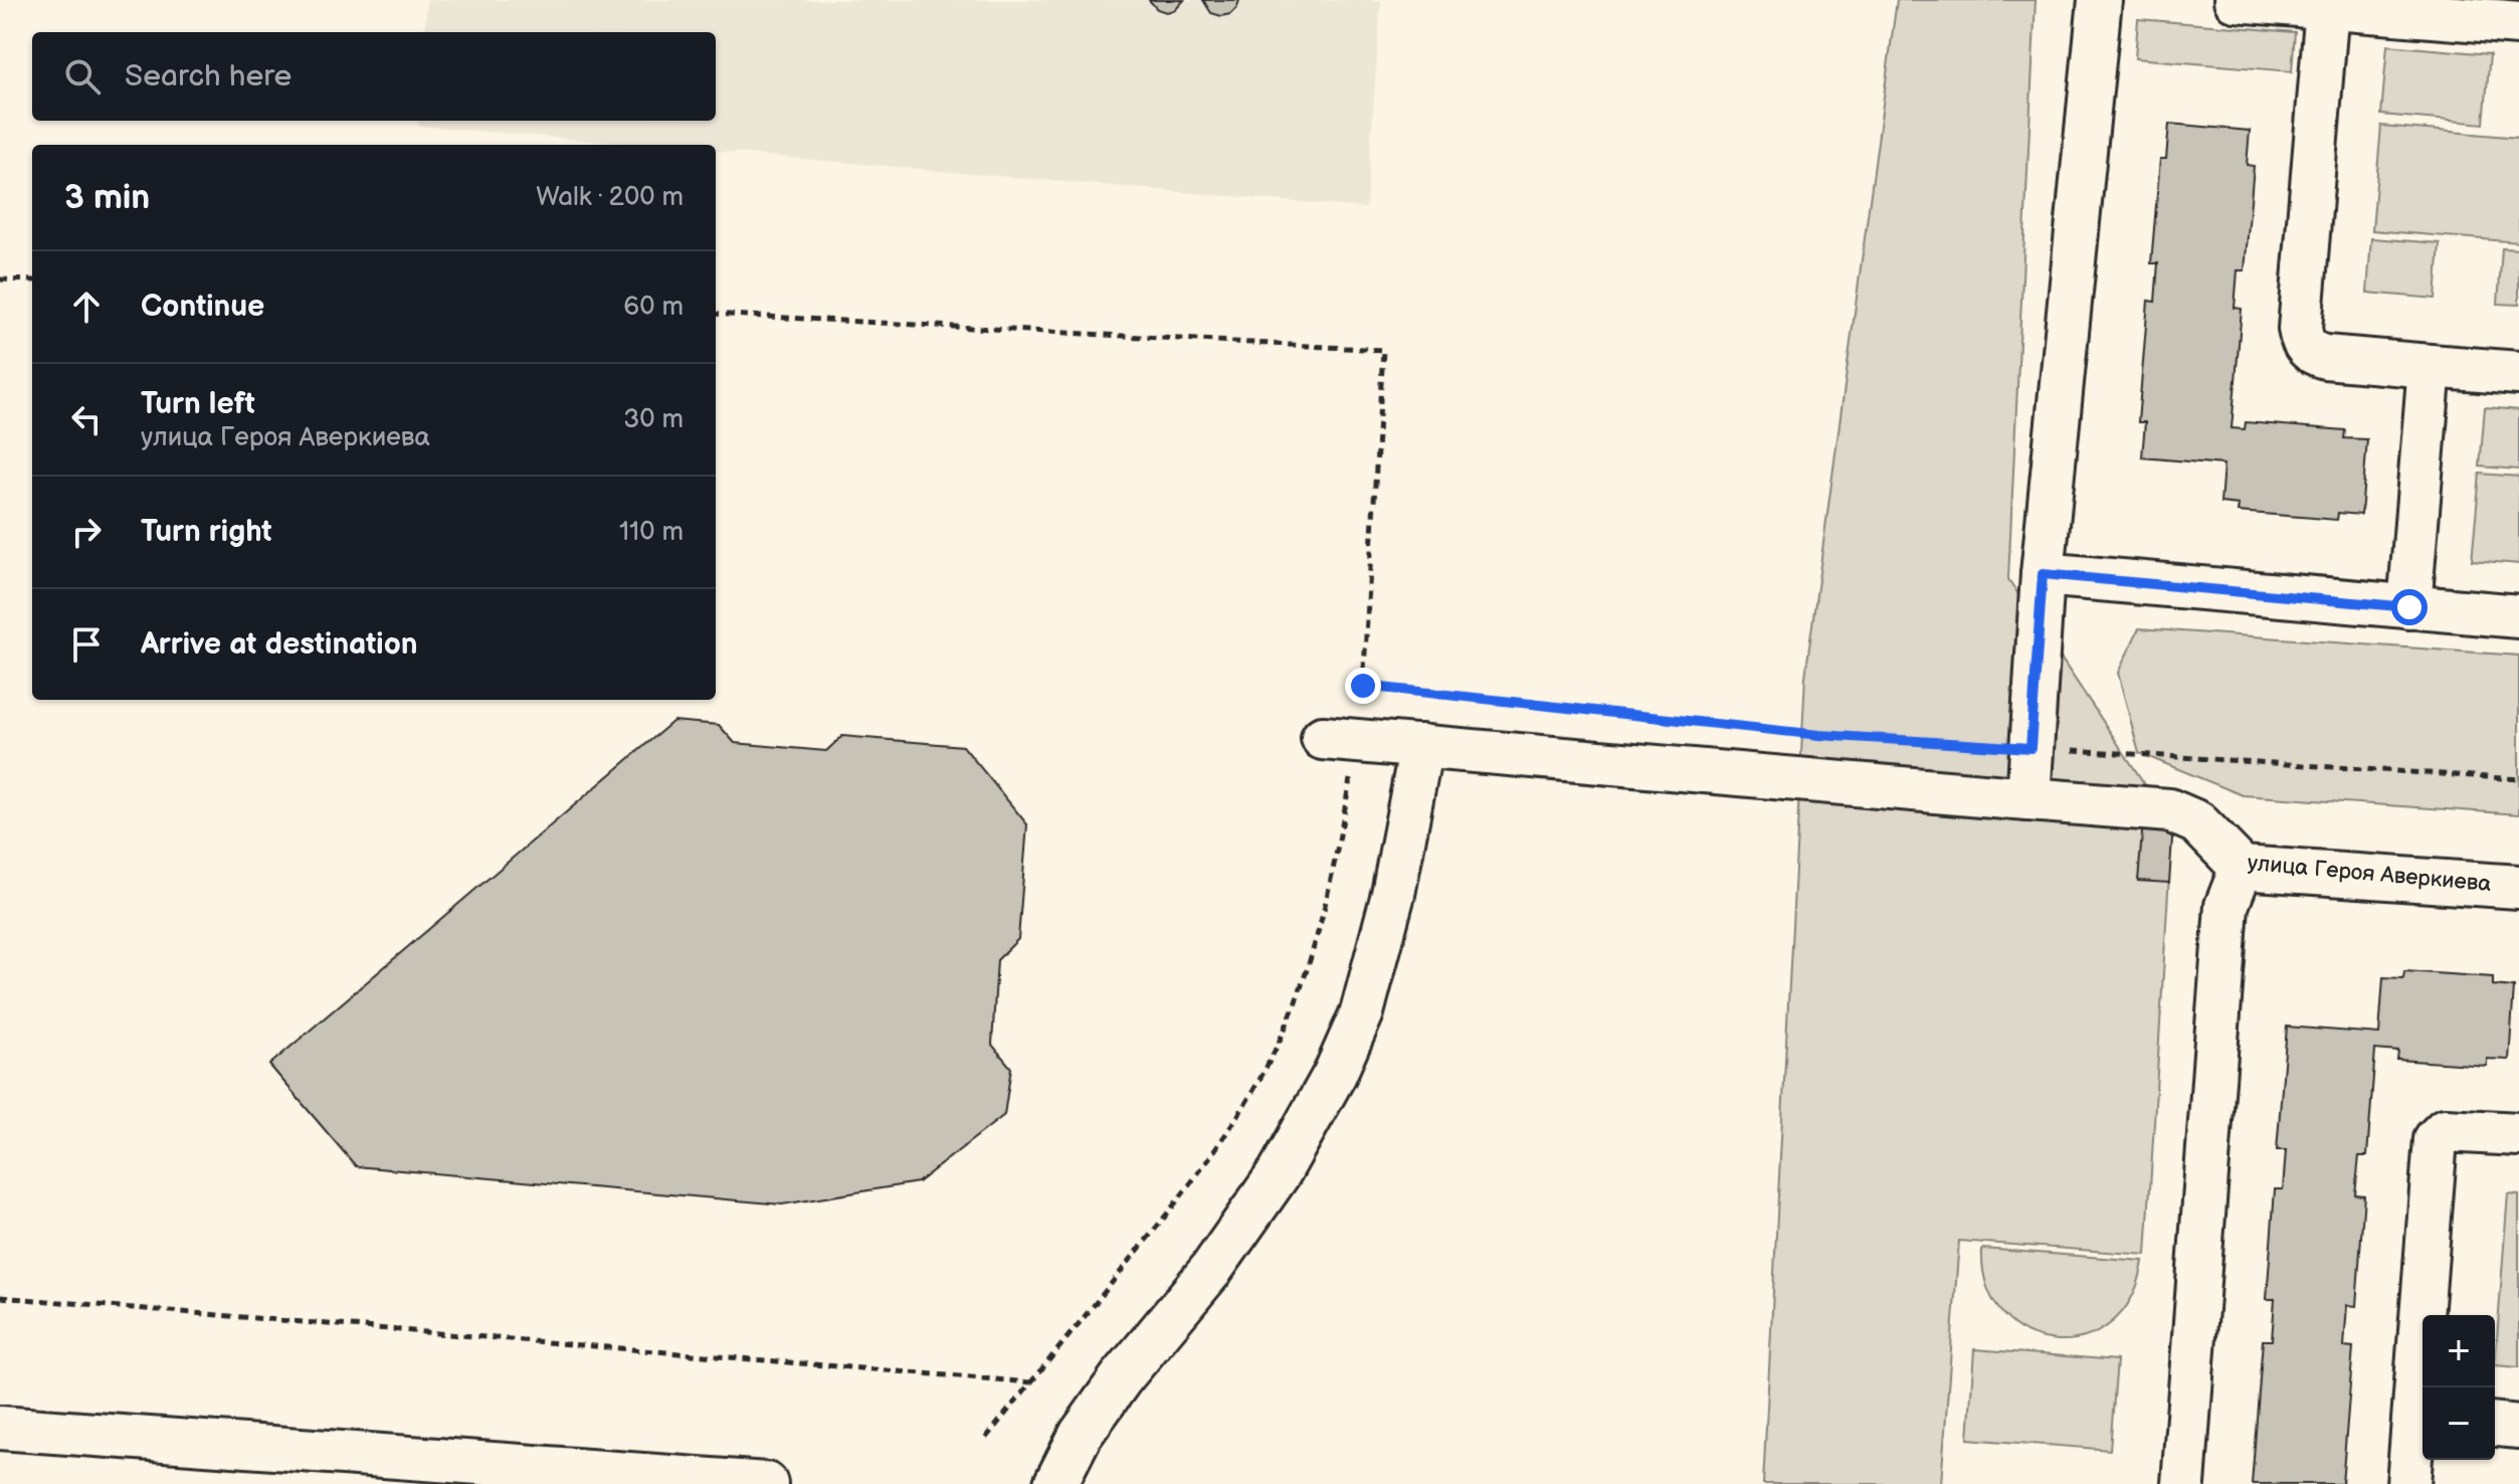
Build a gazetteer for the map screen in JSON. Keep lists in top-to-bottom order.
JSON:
{
  "streets": {
    "street": ["улица Героя Аверкиева"]
  },
  "page": {
    "search": "Search here",
    "heading": ["3 min", "Walk · 200 m"],
    "list": [
      ["Continue", "60 m"],
      ["Turn left", "улица Героя Аверкиева", "30 m"],
      ["Turn right", "110 m"],
      "Arrive at destination"
    ],
    "map_buttons": ["+", "−"]
  }
}
